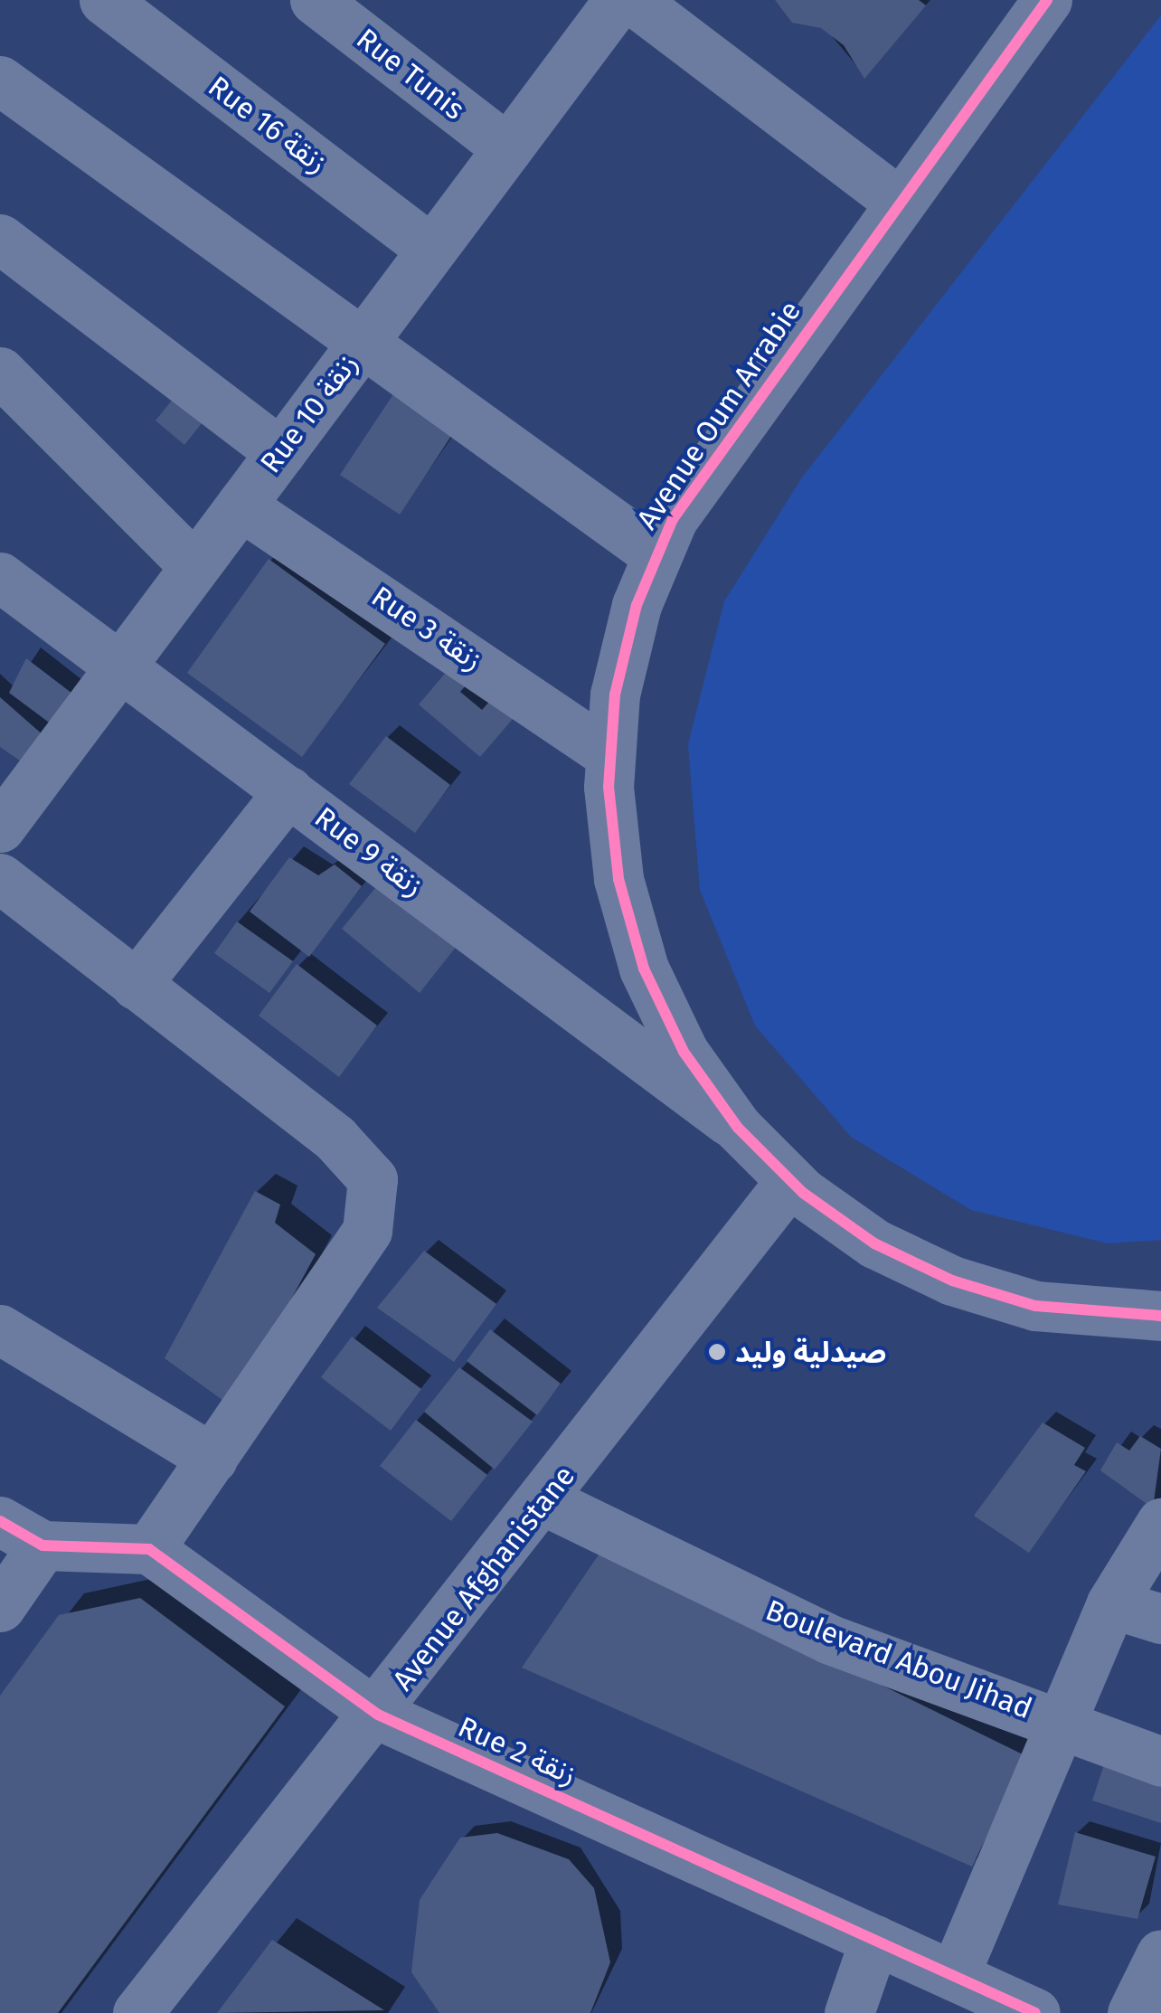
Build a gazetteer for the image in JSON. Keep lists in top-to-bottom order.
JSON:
{
  "streets": {
    "street": [
      "Rue Tunis",
      "Rue 16 زنقة",
      "Rue 10 زنقة",
      "Avenue Oum Arrabie",
      "Rue 3 زنقة",
      "Rue 9 زنقة",
      "Avenue Afghanistane",
      "Boulevard Abou Jihad",
      "Rue 2 زنقة"
    ]
  },
  "crossings": [
    ["Rue Tunis", "Rue 10 زنقة"],
    ["Rue 16 زنقة", "Rue 10 زنقة"],
    ["Rue 10 زنقة", "Rue 3 زنقة"],
    ["Rue 10 زنقة", "Rue 9 زنقة"],
    ["Avenue Oum Arrabie", "Rue 3 زنقة"],
    ["Avenue Oum Arrabie", "Rue 9 زنقة"],
    ["Avenue Oum Arrabie", "Avenue Afghanistane"],
    ["Avenue Afghanistane", "Boulevard Abou Jihad"],
    ["Avenue Afghanistane", "Rue 2 زنقة"]
  ],
  "places": ["صيدلية وليد"]
}
